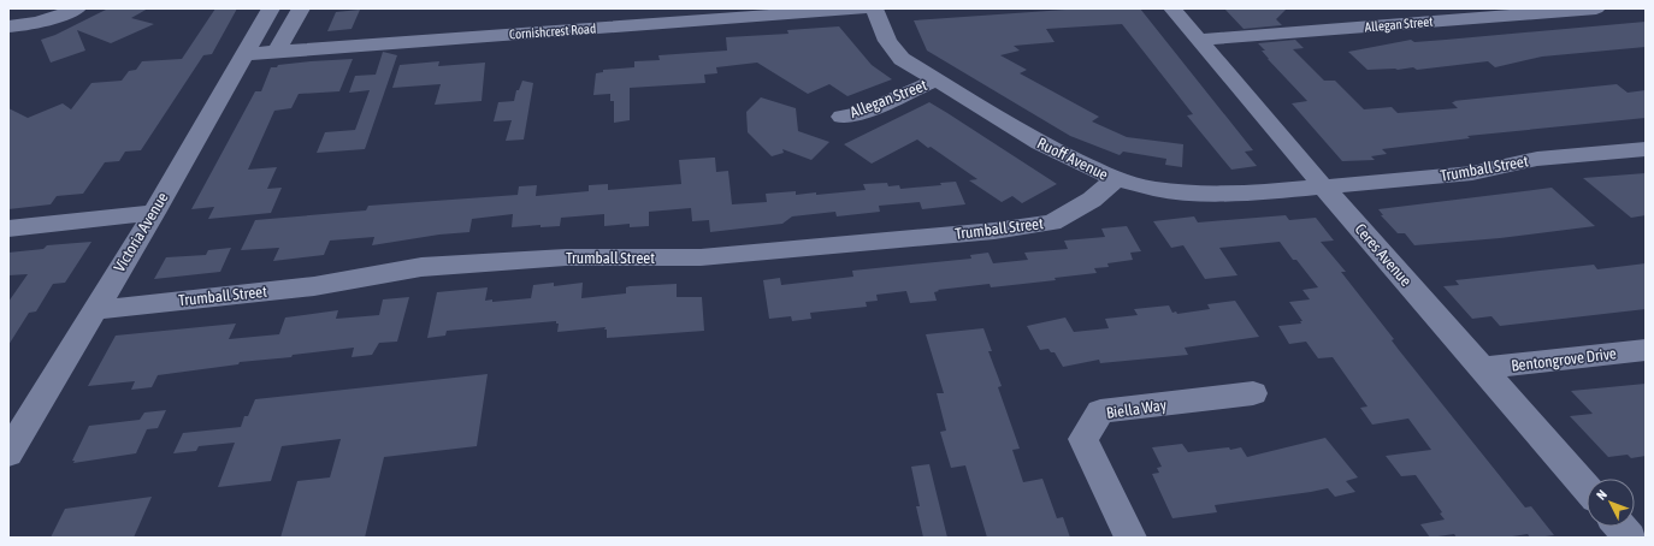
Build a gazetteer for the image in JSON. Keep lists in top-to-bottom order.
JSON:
{
  "streets": {
    "street": [
      "Allegan Street",
      "Cornishcrest Road",
      "Ruoff Avenue",
      "Trumball Street",
      "Victoria Avenue",
      "Ceres Avenue",
      "Bentongrove Drive",
      "Biella Way"
    ]
  },
  "crossings": [
    ["Allegan Street", "Ruoff Avenue"],
    ["Allegan Street", "Ceres Avenue"],
    ["Cornishcrest Road", "Victoria Avenue"],
    ["Ruoff Avenue", "Trumball Street"],
    ["Ruoff Avenue", "Ceres Avenue"],
    ["Trumball Street", "Victoria Avenue"],
    ["Trumball Street", "Ceres Avenue"],
    ["Ceres Avenue", "Bentongrove Drive"]
  ],
  "north": "top left"
}
